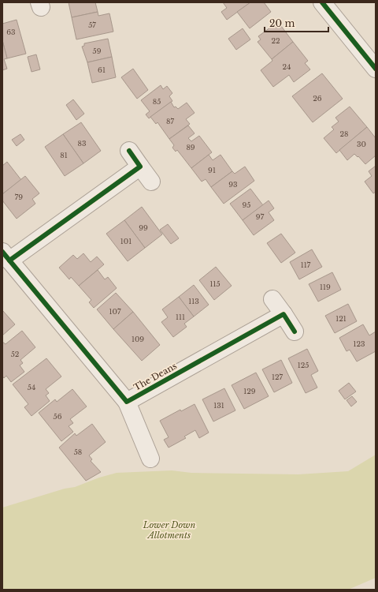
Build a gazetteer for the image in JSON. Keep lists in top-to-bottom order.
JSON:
{
  "streets": {
    "street": ["The Deans"]
  },
  "parks": ["Lower Down Allotments"],
  "house_numbers": [
    "57",
    "63",
    "22",
    "59",
    "24",
    "61",
    "26",
    "85",
    "87",
    "28",
    "83",
    "30",
    "89",
    "81",
    "91",
    "93",
    "79",
    "95",
    "97",
    "99",
    "101",
    "117",
    "115",
    "119",
    "113",
    "107",
    "111",
    "121",
    "109",
    "123",
    "52",
    "125",
    "127",
    "54",
    "129",
    "131",
    "56",
    "58"
  ],
  "scale_bar": "20 m"
}
